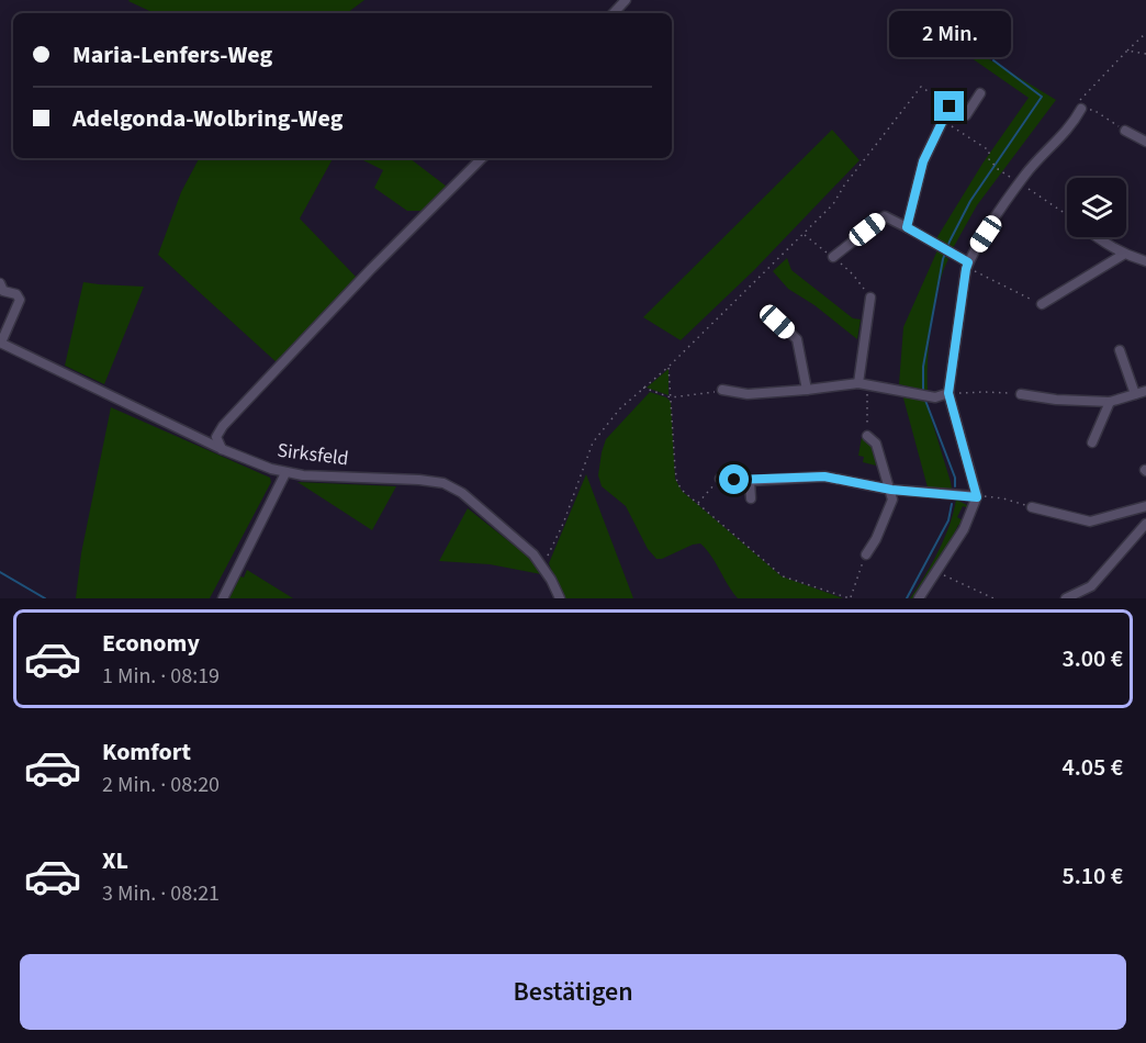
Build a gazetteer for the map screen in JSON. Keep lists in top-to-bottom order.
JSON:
{
  "streets": {
    "street": ["Sirksfeld"]
  },
  "page": {
    "bubble": "2 Min.",
    "banner": ["Maria-Lenfers-Weg", "Adelgonda-Wolbring-Weg"],
    "list": [
      {
        "name": "Economy",
        "note": "1 Min. · 08:19",
        "value": "3.00 €"
      },
      {
        "name": "Komfort",
        "note": "2 Min. · 08:20",
        "value": "4.05 €"
      },
      {
        "name": "XL",
        "note": "3 Min. · 08:21",
        "value": "5.10 €"
      }
    ],
    "buttons": "Bestätigen"
  }
}
